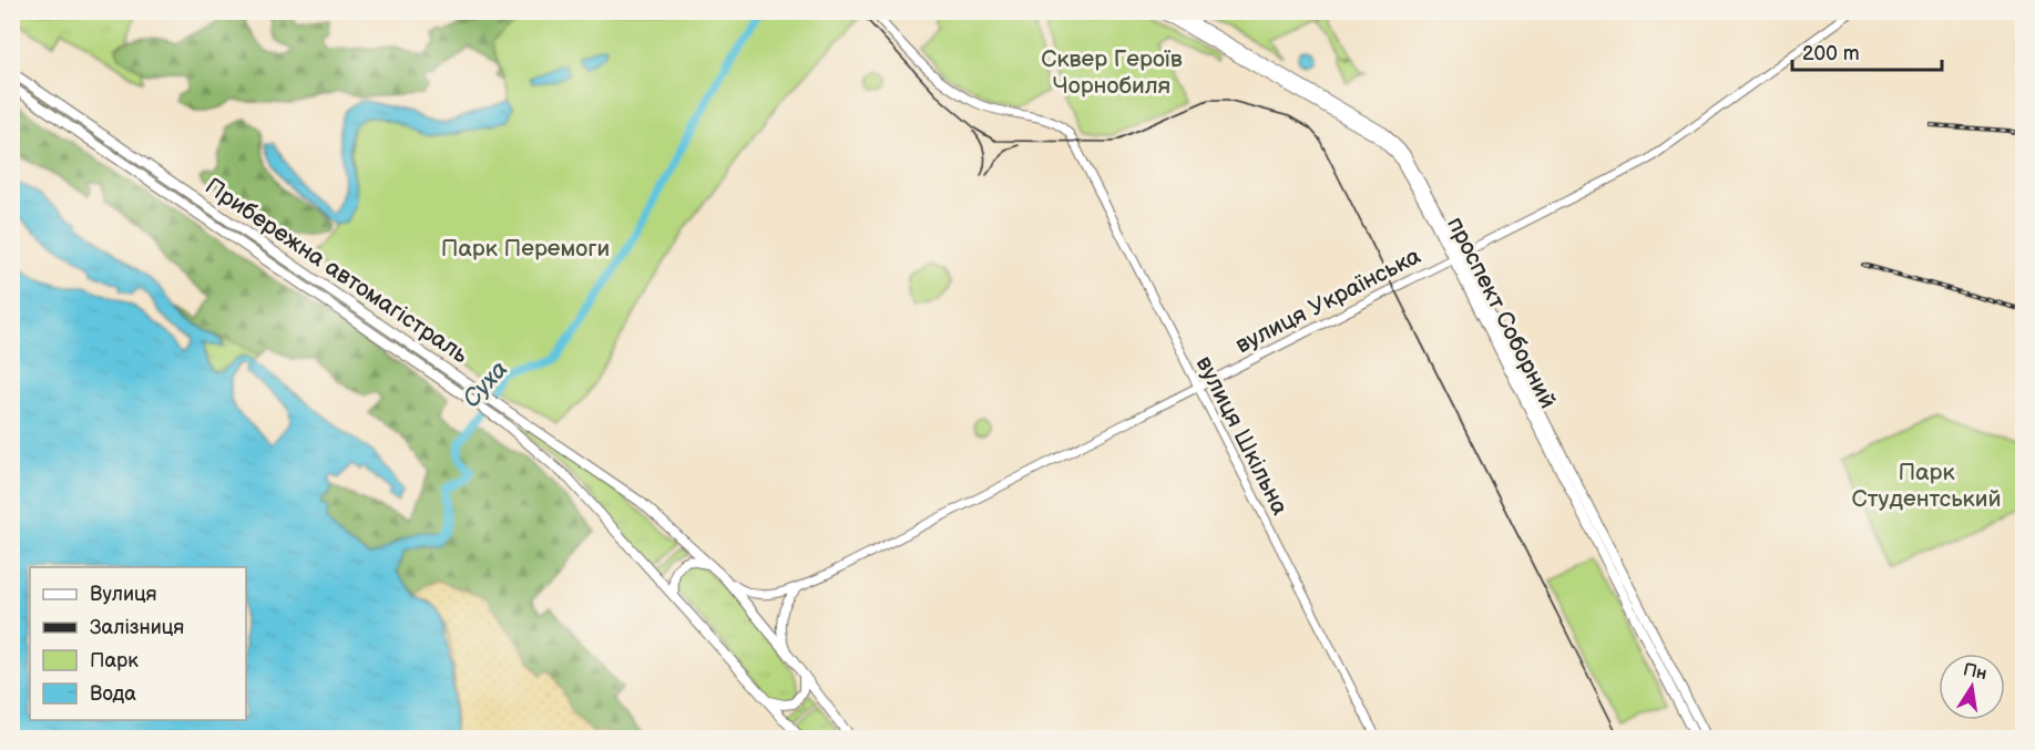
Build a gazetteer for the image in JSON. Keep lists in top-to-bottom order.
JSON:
{
  "streets": {
    "main road": [
      "Прибережна автомагістраль",
      "вулиця Українська",
      "проспект Соборний",
      "вулиця Шкільна"
    ]
  },
  "crossings": [
    ["Прибережна автомагістраль", "вулиця Українська"],
    ["вулиця Українська", "проспект Соборний"],
    ["вулиця Українська", "вулиця Шкільна"]
  ],
  "water": ["Суха"],
  "parks": ["Сквер Героїв Чорнобиля", "Парк Перемоги", "Парк Студентський"],
  "legend": [
    "Вулиця",
    "Залізниця",
    "Парк",
    "Вода"
  ],
  "scale_bar": "200 m",
  "north": "top"
}
